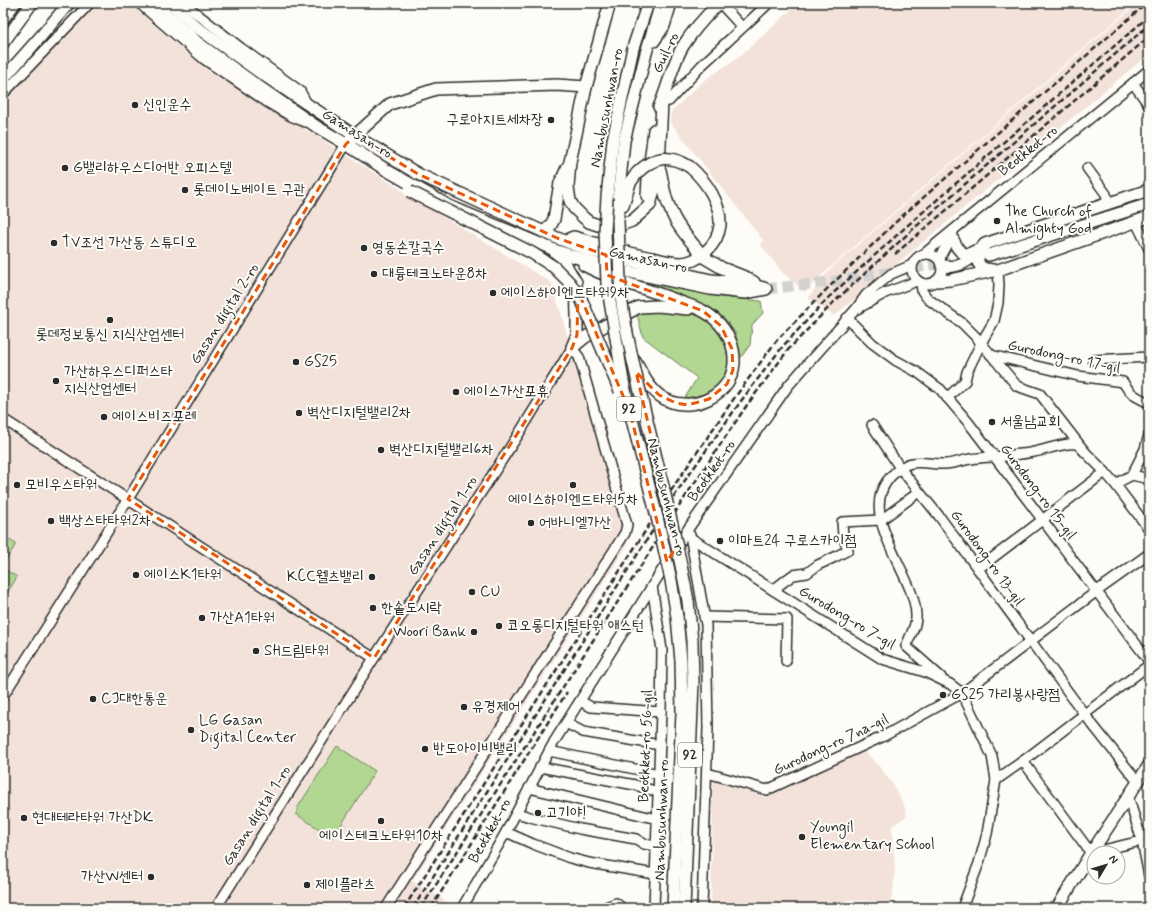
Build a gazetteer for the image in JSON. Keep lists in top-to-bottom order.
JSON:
{
  "streets": {
    "main road": [
      "Guil-ro",
      "Nambusunhwan-ro",
      "Gamasan-ro",
      "92"
    ],
    "street": [
      "Beotkkot-ro",
      "Gasan digital 2-ro",
      "Gurodong-ro 17-gil",
      "Gurodong-ro 15-gil",
      "Gasan digital 1-ro",
      "Gurodong-ro 13-gil",
      "Gurodong-ro 7-gil",
      "Gurodong-ro 7na-gil",
      "Beotkkot-ro 56-gil"
    ]
  },
  "crossings": [
    ["Gamasan-ro", "Gasan digital 2-ro"],
    ["Beotkkot-ro", "Gurodong-ro 17-gil"],
    ["Beotkkot-ro", "Gurodong-ro 15-gil"],
    ["Beotkkot-ro", "Gurodong-ro 7-gil"],
    ["Beotkkot-ro", "Beotkkot-ro 56-gil"],
    ["Gurodong-ro 17-gil", "Gurodong-ro 15-gil"],
    ["Gurodong-ro 17-gil", "Gurodong-ro 13-gil"],
    ["Gurodong-ro 7-gil", "Gurodong-ro 7na-gil"]
  ],
  "places": [
    "신인운수",
    "구로아지트세차장",
    "G밸리하우스디어반 오피스텔",
    "롯데이노베이트 구관",
    "The Church of Almighty God",
    "TV조선 가산동 스튜디오",
    "영동손칼국수",
    "대륭테크노타운8차",
    "에이스하이엔드타워9차",
    "롯데정보통신 지식산업센터",
    "GS25",
    "가산하우스디퍼스타 지식산업센터",
    "에이스가산포휴",
    "벽산디지털밸리2차",
    "에이스비즈포레",
    "서울남교회",
    "벽산디지털밸리6차",
    "모비우스타워",
    "에이스하이엔드타워5차",
    "백상스타타워2차",
    "어바니엘가산",
    "이마트24 구로스카이점",
    "에이스K1타워",
    "KCC웰츠밸리",
    "CU",
    "한솥도시락",
    "가산A1타워",
    "코오롱디지털타워 애스턴",
    "Woori Bank",
    "SH드림타워",
    "GS25 가리봉사랑점",
    "CJ대한통운",
    "유경제어",
    "LG Gasan Digital Center",
    "반도아이비밸리",
    "고기야!",
    "현대테라타워 가산DK",
    "에이스테크노타워10차",
    "Youngil Elementary School",
    "가산W센터",
    "제이플라츠"
  ],
  "north": "top right"
}
